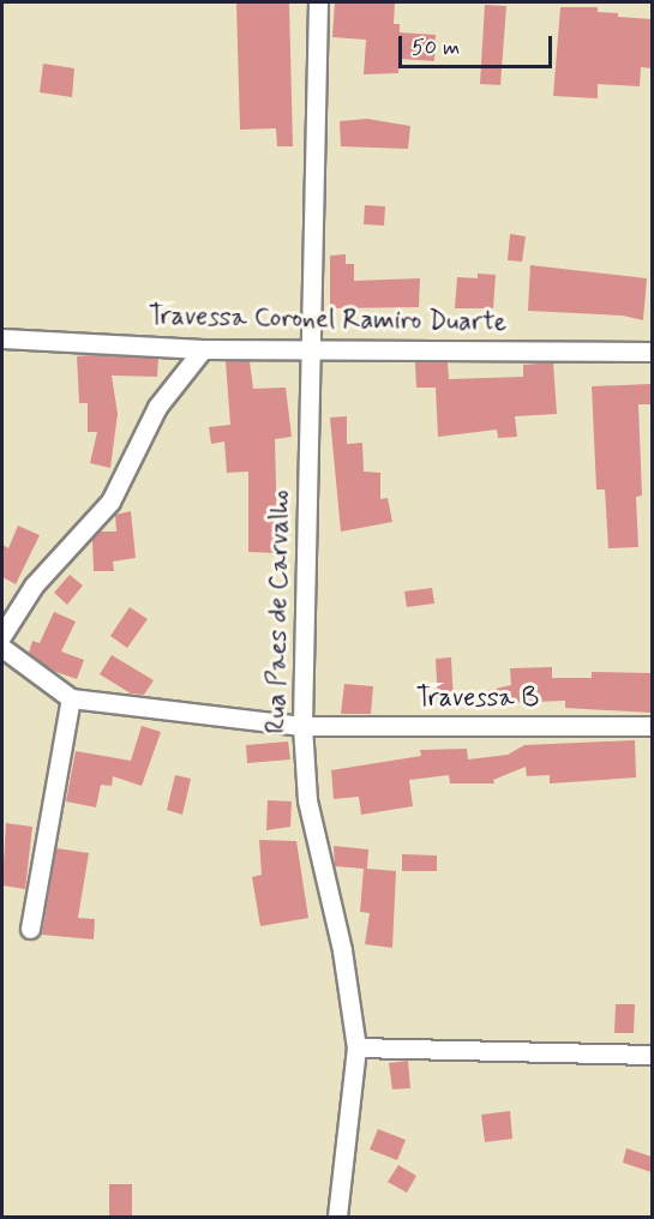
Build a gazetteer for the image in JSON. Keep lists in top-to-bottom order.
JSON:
{
  "streets": {
    "street": ["Travessa Coronel Ramiro Duarte", "Rua Paes de Carvalho", "Travessa B"]
  },
  "crossings": [
    ["Travessa Coronel Ramiro Duarte", "Rua Paes de Carvalho"],
    ["Rua Paes de Carvalho", "Travessa B"]
  ],
  "scale_bar": "50 m"
}
